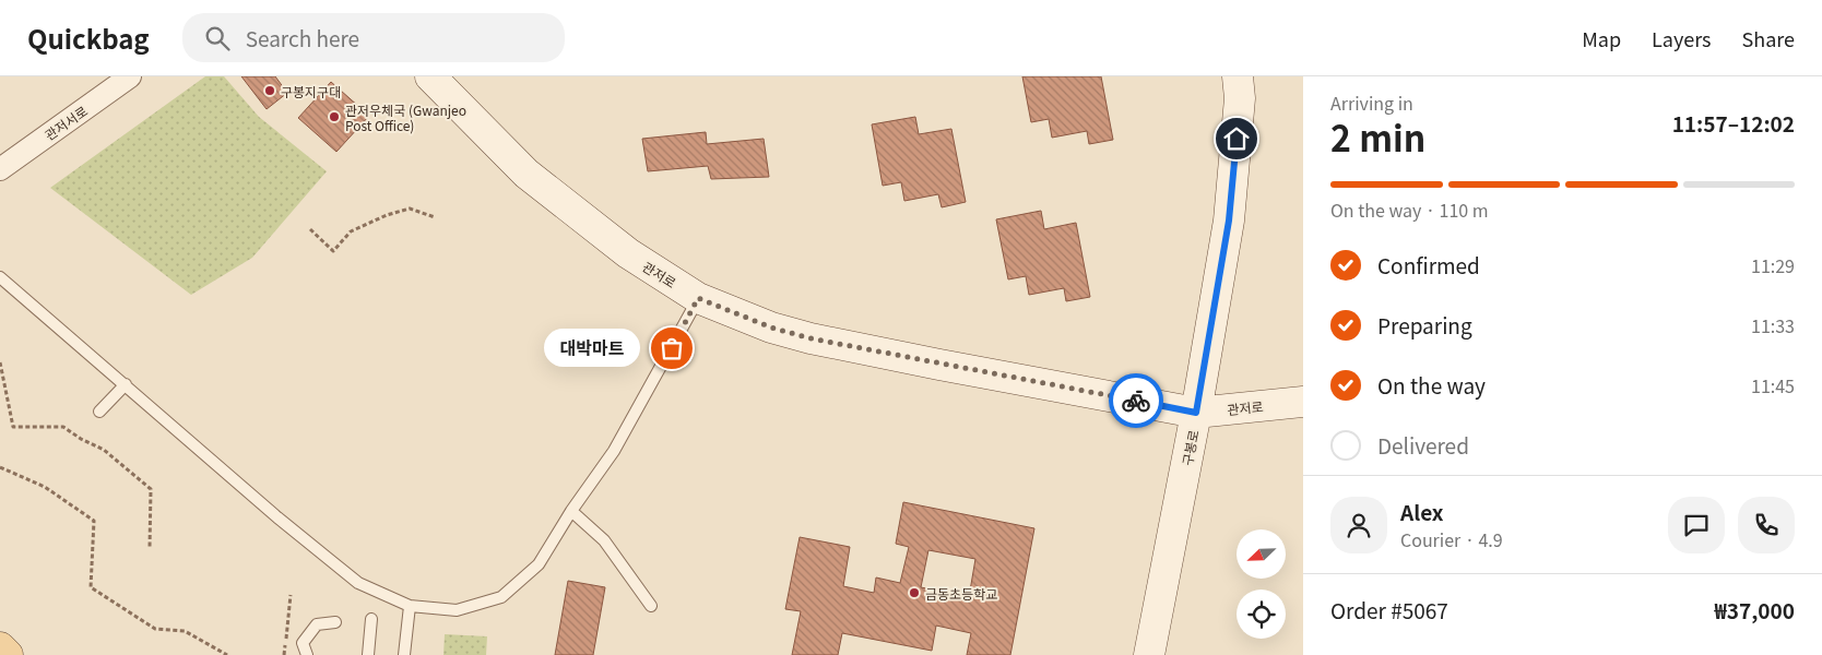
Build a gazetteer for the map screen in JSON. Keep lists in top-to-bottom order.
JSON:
{
  "streets": {
    "street": ["관저서로", "관저로", "구봉로"]
  },
  "crossings": [
    ["관저로", "구봉로"]
  ],
  "places": [
    "구봉지구대",
    "관저우체국 (Gwanjeo Post Office)",
    "대박마트",
    "금동초등학교"
  ],
  "north": "bottom left",
  "page": {
    "header": "Quickbag",
    "search": "Search here",
    "nav": ["Map", "Layers", "Share"],
    "heading": ["2 min", "Arriving in", "11:57–12:02"],
    "panel": [
      "Alex",
      "Courier · 4.9",
      "Order #5067",
      "₩37,000"
    ],
    "bar": "On the way · 110 m",
    "list": [
      ["Confirmed", "11:29"],
      ["Preparing", "11:33"],
      ["On the way", "11:45"],
      "Delivered"
    ],
    "bubble": "대박마트"
  }
}
